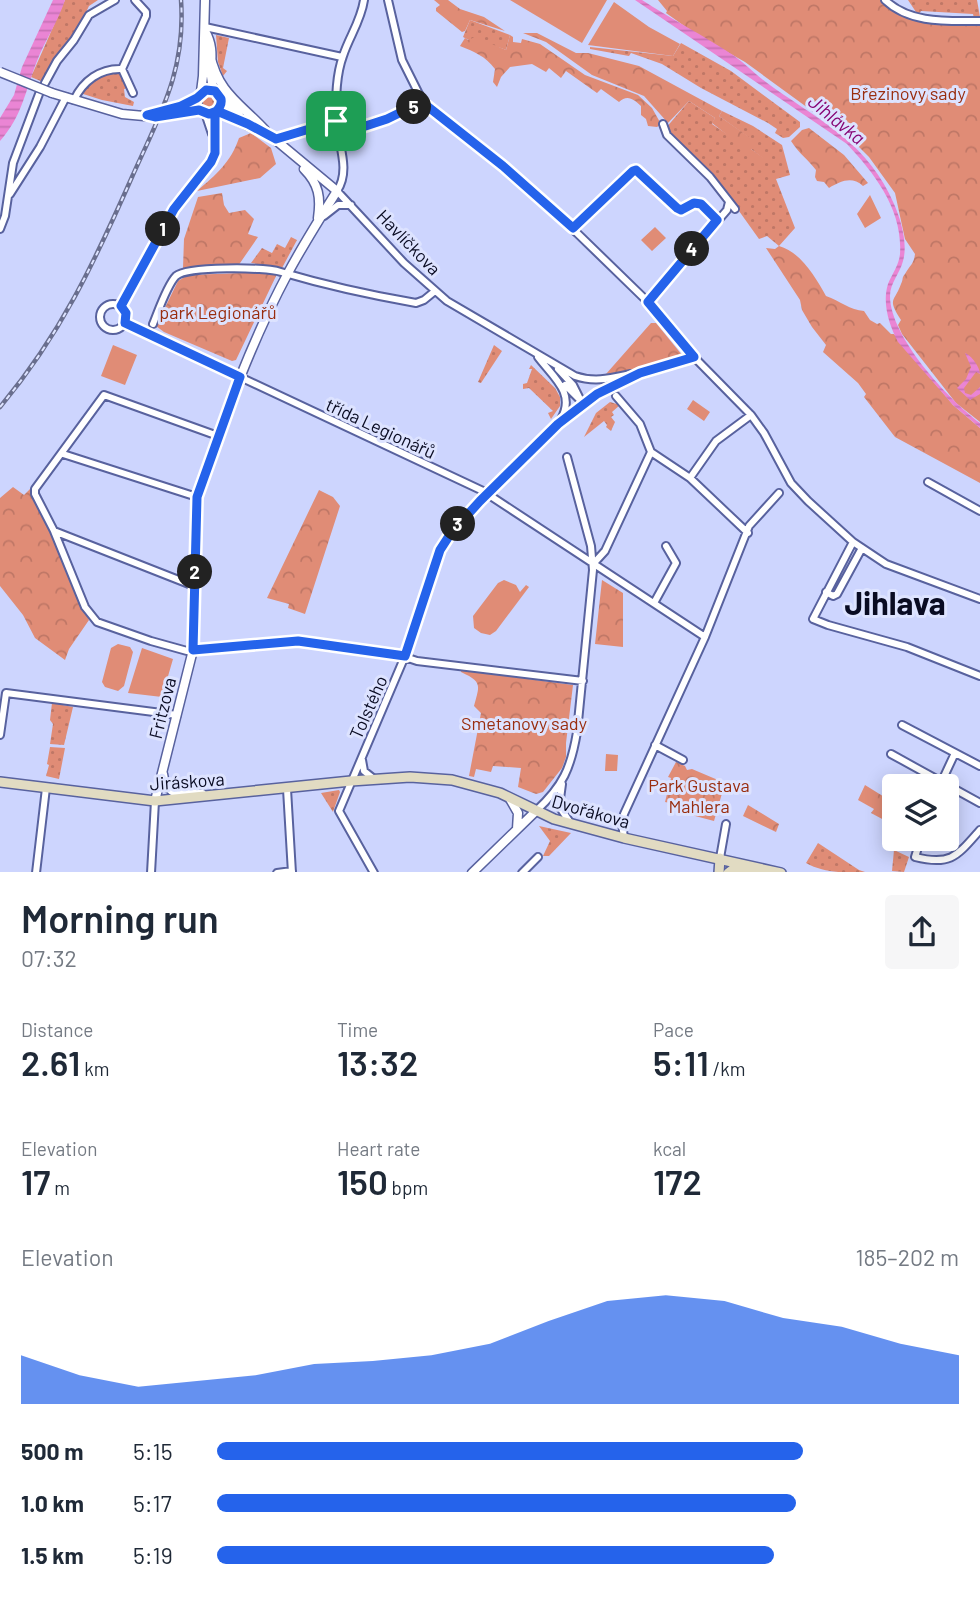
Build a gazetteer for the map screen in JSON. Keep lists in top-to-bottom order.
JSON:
{
  "streets": {
    "main road": ["Jiráskova", "Dvořákova"],
    "street": [
      "Havlíčkova",
      "třída Legionářů",
      "Tolstého",
      "Fritzova"
    ]
  },
  "crossings": [
    ["Havlíčkova", "Tolstého"],
    ["Havlíčkova", "Fritzova"],
    ["třída Legionářů", "Tolstého"],
    ["třída Legionářů", "Fritzova"],
    ["Tolstého", "Jiráskova"],
    ["Fritzova", "Jiráskova"],
    ["Jiráskova", "Dvořákova"]
  ],
  "districts": ["Jihlava"],
  "water": ["Jihlávka"],
  "parks": [
    "Březinovy sady",
    "park Legionářů",
    "Smetanovy sady",
    "Park Gustava Mahlera"
  ],
  "page": {
    "pins": [
      "5",
      "1",
      "4",
      "3",
      "2"
    ],
    "heading": ["Morning run", "07:32"],
    "stats": [
      ["Distance", "2.61 km"],
      ["Time", "13:32"],
      ["Pace", "5:11 /km"],
      ["Elevation", "17 m"],
      ["Heart rate", "150 bpm"],
      ["kcal", "172"]
    ],
    "chart": ["Elevation", "185–202 m"],
    "list": [
      {
        "name": "500 m",
        "note": "5:15"
      },
      {
        "name": "1.0 km",
        "note": "5:17"
      },
      {
        "name": "1.5 km",
        "note": "5:19"
      }
    ]
  }
}
